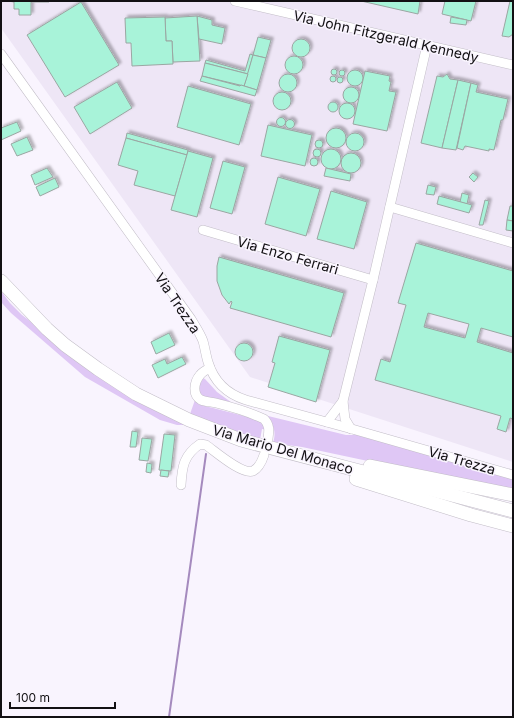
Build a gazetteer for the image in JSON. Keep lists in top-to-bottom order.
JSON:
{
  "streets": {
    "highway": ["Via Mario Del Monaco"],
    "street": ["Via John Fitzgerald Kennedy", "Via Enzo Ferrari", "Via Trezza"]
  },
  "scale_bar": "100 m"
}
